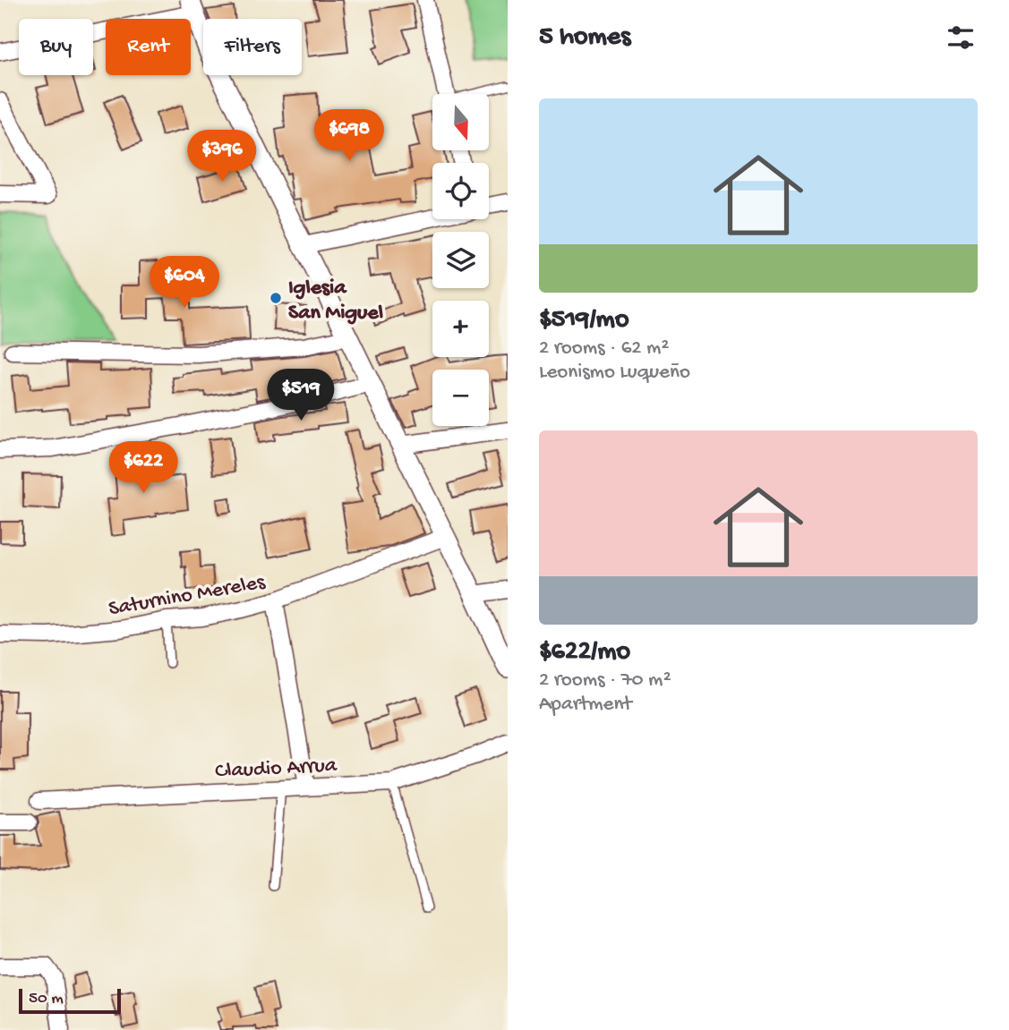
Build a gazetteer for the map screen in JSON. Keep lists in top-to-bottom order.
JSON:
{
  "streets": {
    "street": ["Saturnino Mereles", "Claudio Arrua"]
  },
  "places": ["Iglesia San Miguel"],
  "scale_bar": "50 m",
  "north": "bottom",
  "page": {
    "heading": "5 homes",
    "chip": ["Buy", "Rent", "Filters"],
    "list": [
      {
        "name": "$519/mo",
        "note": "2 rooms · 62 m² · Leonismo Luqueño"
      },
      {
        "name": "$622/mo",
        "note": "2 rooms · 70 m² · Apartment"
      }
    ],
    "map_buttons": ["+", "−"],
    "price": [
      "$698",
      "$396",
      "$604",
      "$519",
      "$622"
    ],
    "scale": "50 m"
  }
}
